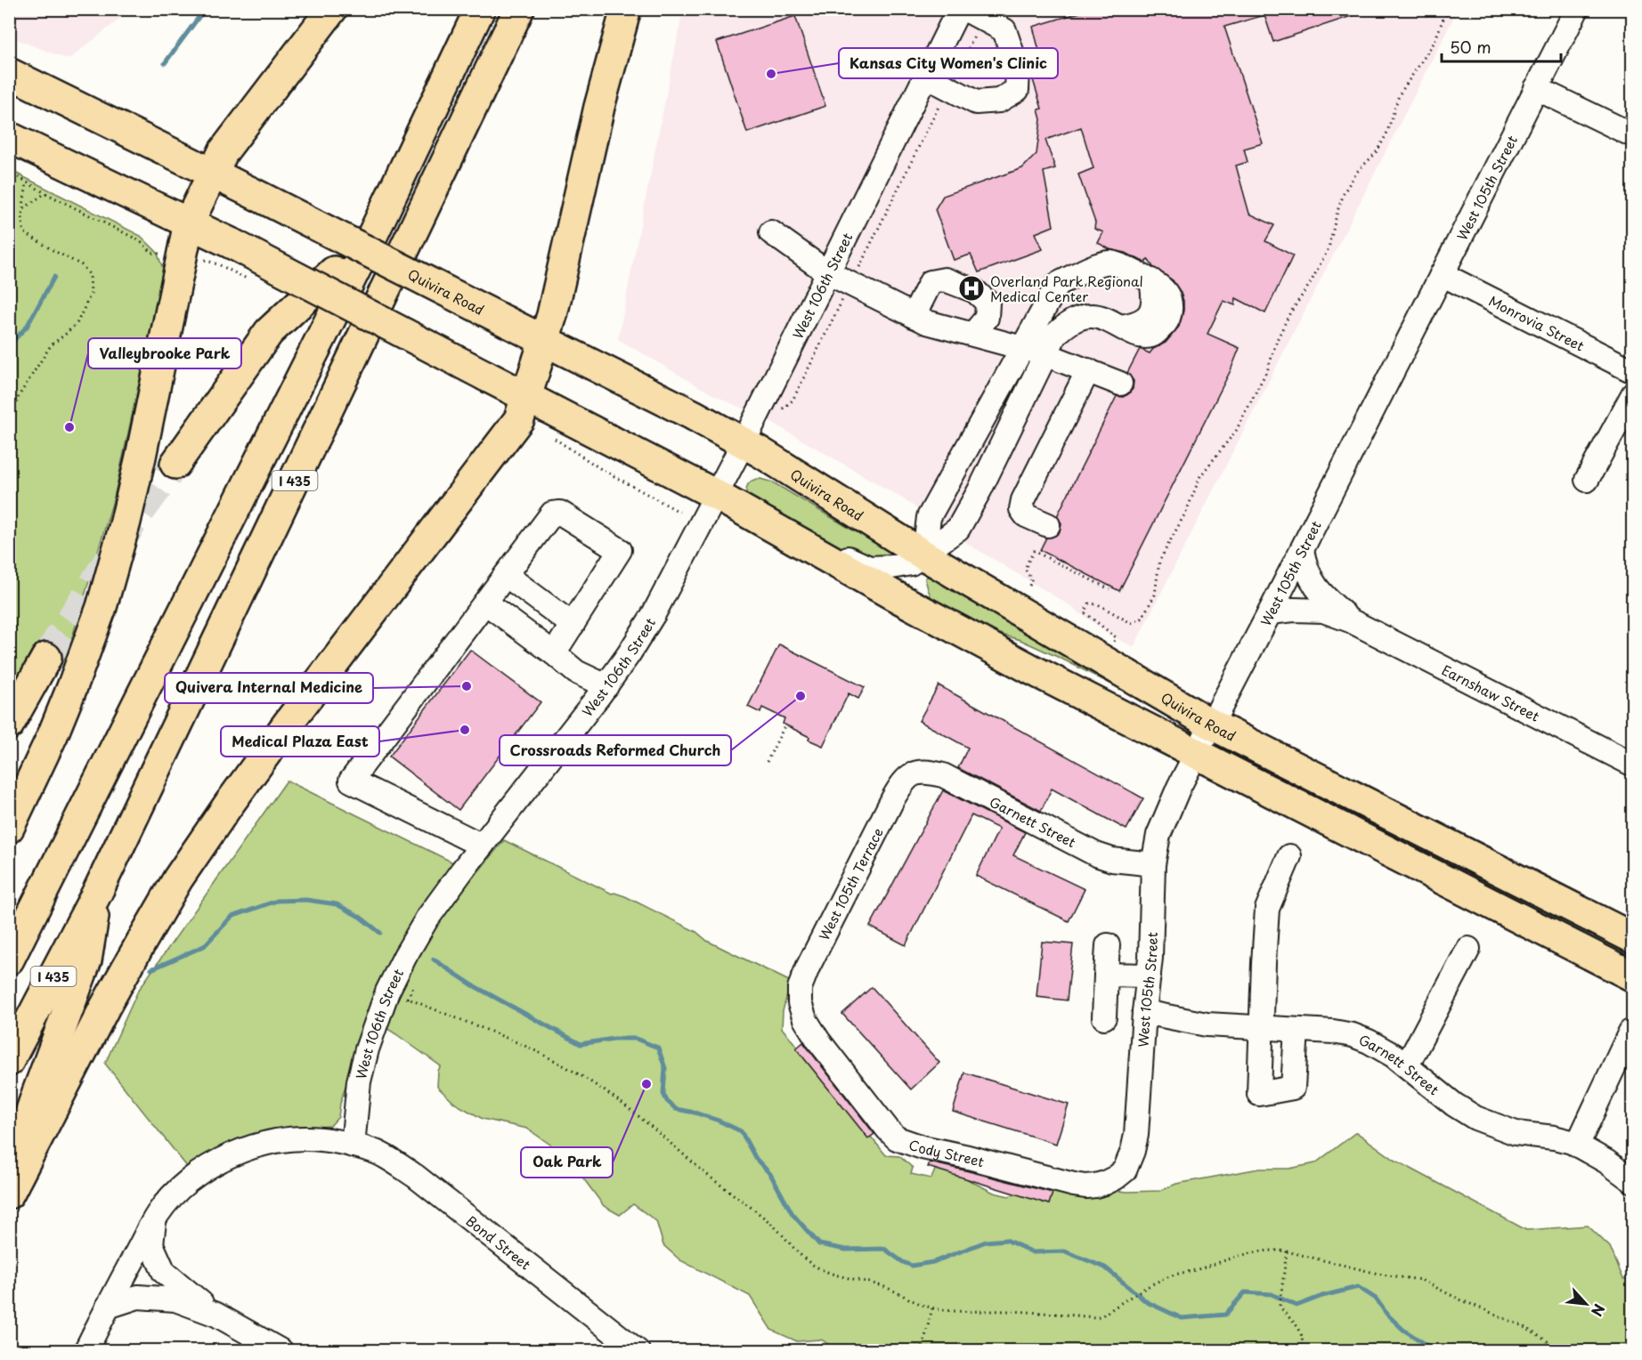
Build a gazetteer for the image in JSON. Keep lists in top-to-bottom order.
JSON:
{
  "streets": {
    "main road": ["Quivira Road", "I 435"],
    "street": [
      "West 105th Street",
      "West 106th Street",
      "Monrovia Street",
      "Earnshaw Street",
      "Garnett Street",
      "West 105th Terrace",
      "Cody Street",
      "Bond Street"
    ]
  },
  "crossings": [
    ["West 105th Street", "Quivira Road"],
    ["West 105th Street", "Monrovia Street"],
    ["West 105th Street", "Earnshaw Street"],
    ["West 105th Street", "Garnett Street"],
    ["West 105th Street", "Cody Street"],
    ["West 106th Street", "Quivira Road"],
    ["West 106th Street", "Bond Street"],
    ["Garnett Street", "West 105th Terrace"],
    ["West 105th Terrace", "Cody Street"]
  ],
  "places": {
    "other": [
      "Kansas City Women's Clinic",
      "Valleybrooke Park",
      "Quivera Internal Medicine",
      "Crossroads Reformed Church",
      "Medical Plaza East",
      "Oak Park"
    ],
    "hospital": ["Overland Park Regional Medical Center"]
  },
  "scale_bar": "50 m",
  "north": "bottom right"
}
